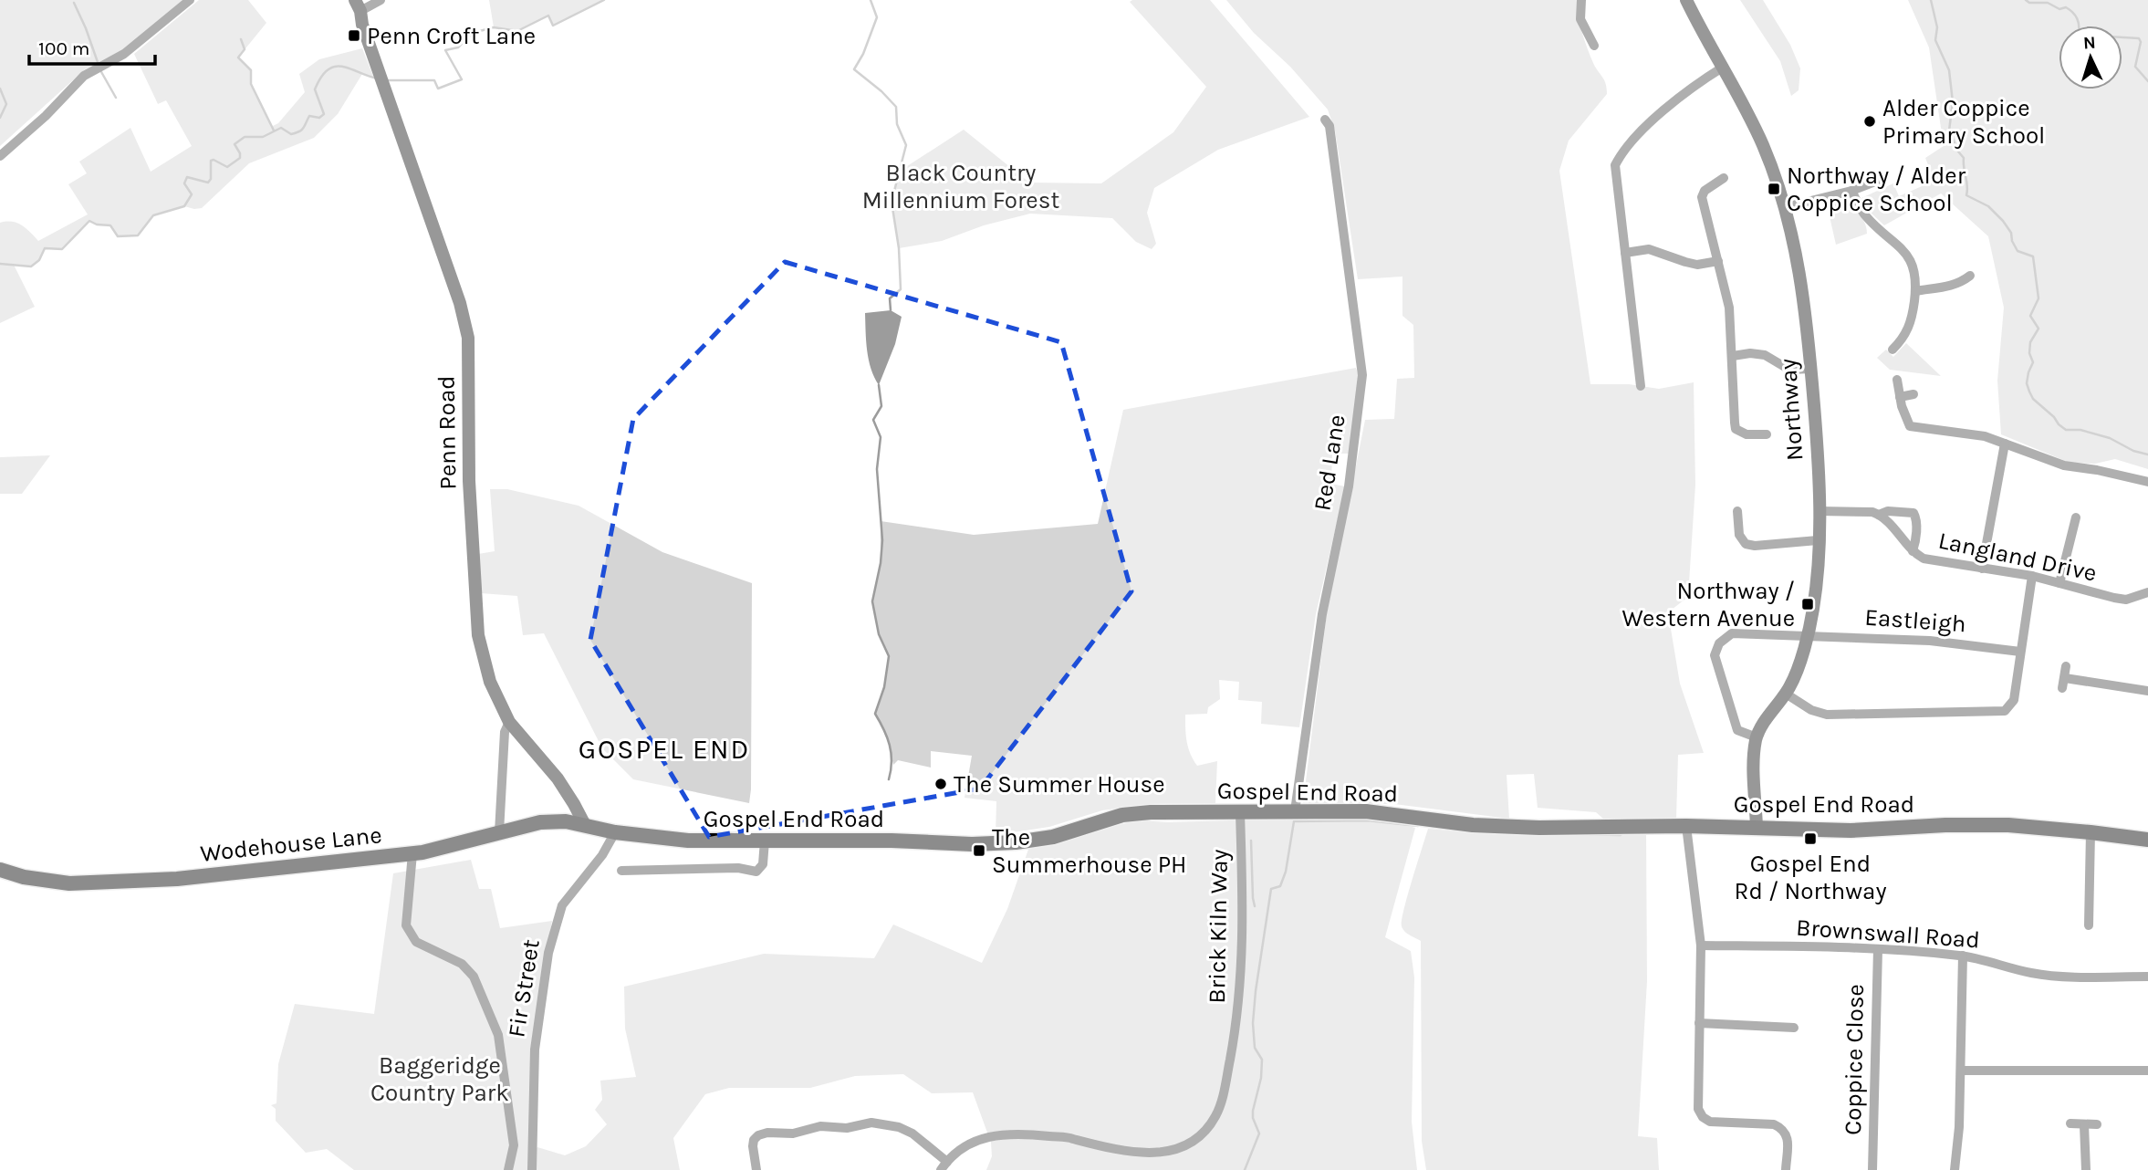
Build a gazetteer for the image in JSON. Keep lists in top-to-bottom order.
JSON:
{
  "streets": {
    "main road": ["Gospel End Road", "Wodehouse Lane"],
    "street": [
      "Northway",
      "Penn Road",
      "Red Lane",
      "Langland Drive",
      "Eastleigh",
      "Brick Kiln Way",
      "Brownswall Road",
      "Fir Street",
      "Coppice Close"
    ]
  },
  "crossings": [
    ["Northway", "Eastleigh"],
    ["Northway", "Gospel End Road"],
    ["Penn Road", "Gospel End Road"],
    ["Penn Road", "Wodehouse Lane"],
    ["Red Lane", "Gospel End Road"],
    ["Gospel End Road", "Wodehouse Lane"],
    ["Gospel End Road", "Brick Kiln Way"],
    ["Gospel End Road", "Fir Street"],
    ["Brownswall Road", "Coppice Close"]
  ],
  "districts": ["GOSPEL END"],
  "parks": ["Black Country Millennium Forest", "Baggeridge Country Park"],
  "places": {
    "transit": [
      "Penn Croft Lane",
      "Northway / Alder Coppice School",
      "Northway / Western Avenue",
      "Gospel End Rd / Northway",
      "The Summerhouse PH"
    ],
    "other": ["Alder Coppice Primary School", "The Summer House"]
  },
  "scale_bar": "100 m",
  "north": "top"
}
